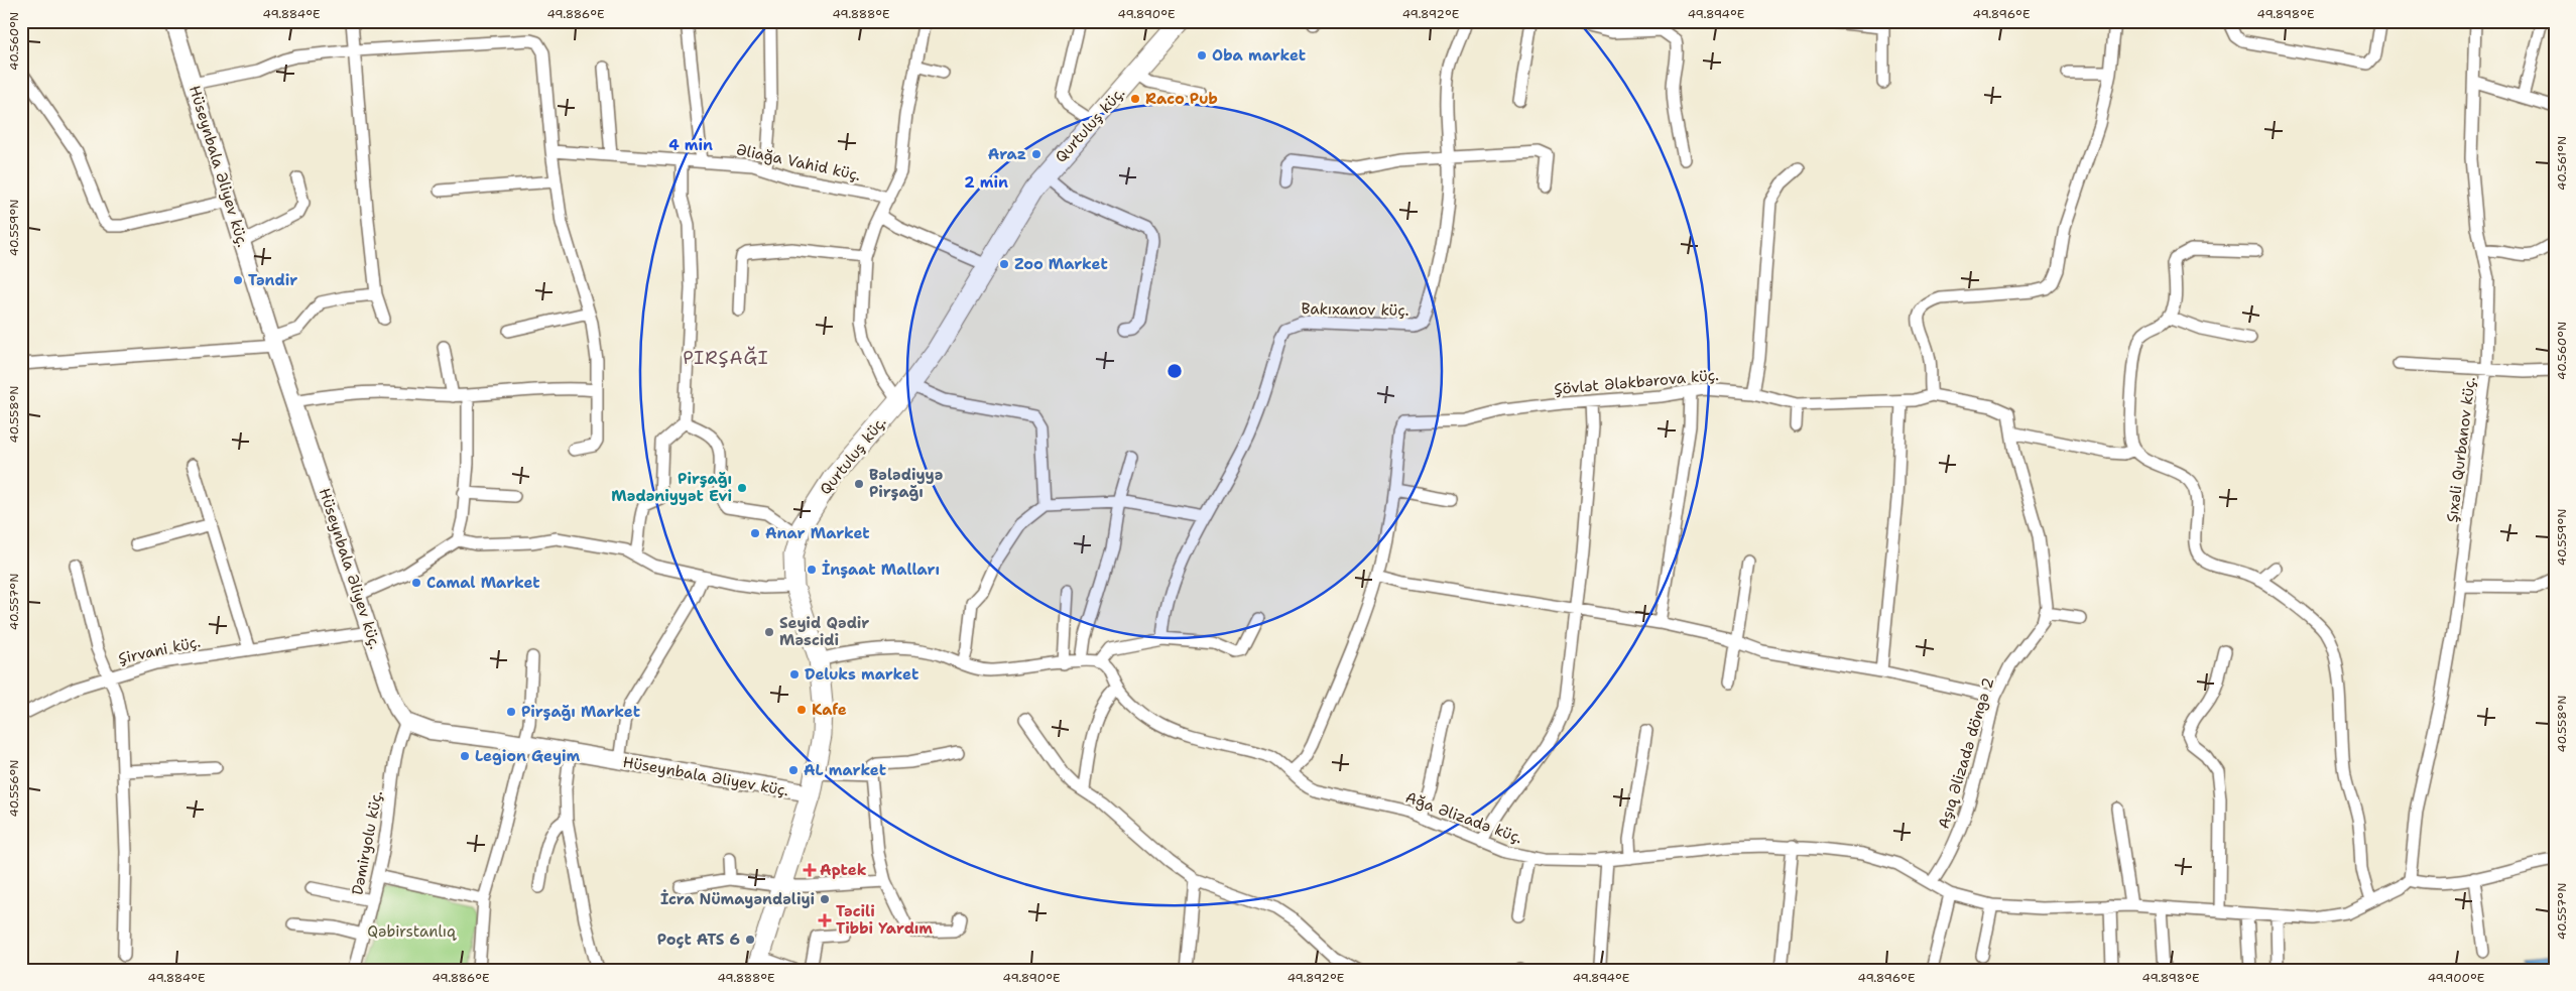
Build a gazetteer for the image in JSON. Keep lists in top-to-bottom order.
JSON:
{
  "streets": {
    "main road": ["Qurtuluş küç."],
    "street": [
      "Əliağa Vahid küç.",
      "Hüseynbala Əliyev küç.",
      "Bakıxanov küç.",
      "Şövlət Ələkbərova küç.",
      "Şıxəli Qurbanov küç.",
      "Şirvani küç.",
      "Aşıq Əlizadə döngə 2",
      "Ağa Əlizadə küç.",
      "Dəmiryolu küç."
    ]
  },
  "crossings": [
    ["Qurtuluş küç.", "Hüseynbala Əliyev küç."],
    ["Hüseynbala Əliyev küç.", "Şirvani küç."],
    ["Hüseynbala Əliyev küç.", "Dəmiryolu küç."],
    ["Şövlət Ələkbərova küç.", "Ağa Əlizadə küç."],
    ["Şıxəli Qurbanov küç.", "Ağa Əlizadə küç."],
    ["Aşıq Əlizadə döngə 2", "Ağa Əlizadə küç."]
  ],
  "districts": ["PIRŞAĞI"],
  "parks": ["Qəbirstanlıq"],
  "places": {
    "other": [
      "Oba market",
      "Raco Pub",
      "Araz",
      "Zoo Market",
      "Təndir",
      "Bələdiyyə Pirşağı",
      "Pirşağı Mədəniyyət Evi",
      "Anar Market",
      "İnşaat Malları",
      "Camal Market",
      "Seyid Qədir Məscidi",
      "Deluks market",
      "Kafe",
      "Pirşağı Market",
      "Legion Geyim",
      "AL market",
      "İcra Nümayəndəliyi",
      "Poçt ATS 6"
    ],
    "health": ["Aptek", "Təcili Tibbi Yardım"]
  },
  "coordinates": [
    "49.884°E",
    "49.886°E",
    "49.888°E",
    "49.890°E",
    "49.892°E",
    "49.894°E",
    "49.896°E",
    "49.898°E",
    "40.560°N",
    "40.561°N",
    "40.559°N",
    "40.558°N",
    "40.557°N",
    "40.556°N",
    "49.900°E"
  ],
  "rings": ["4 min", "2 min"]
}
